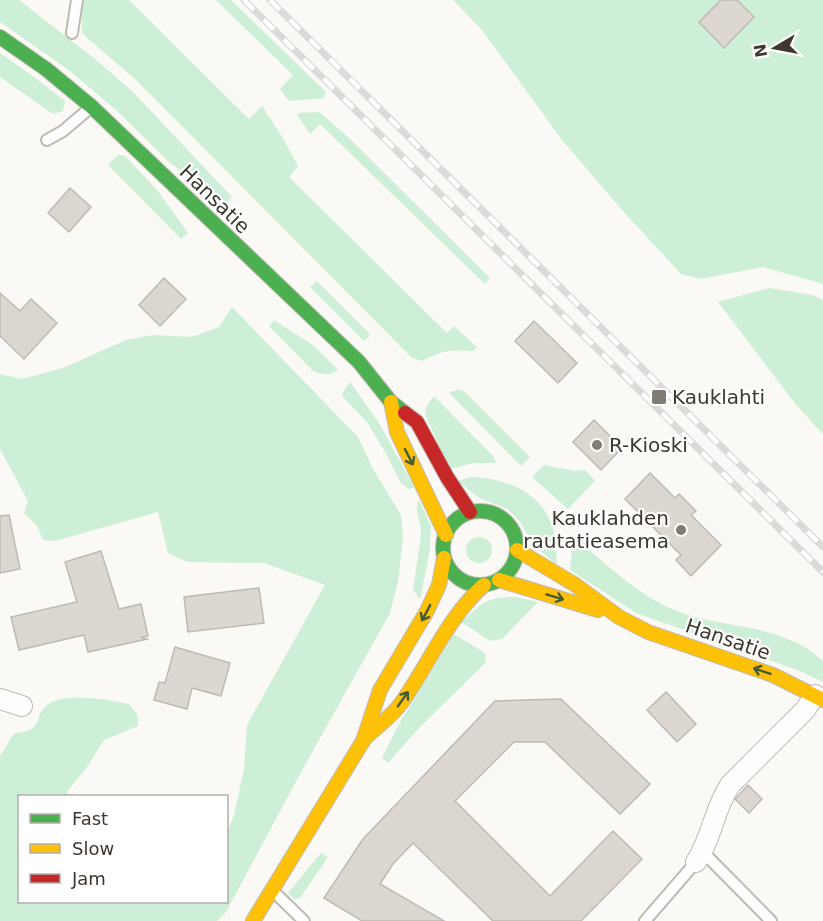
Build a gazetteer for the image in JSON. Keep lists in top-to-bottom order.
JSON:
{
  "streets": {
    "main road": ["Hansatie"]
  },
  "places": {
    "transit": ["Kauklahti"],
    "other": ["R-Kioski", "Kauklahden rautatieasema"]
  },
  "legend": ["Fast", "Slow", "Jam"],
  "north": "left"
}
